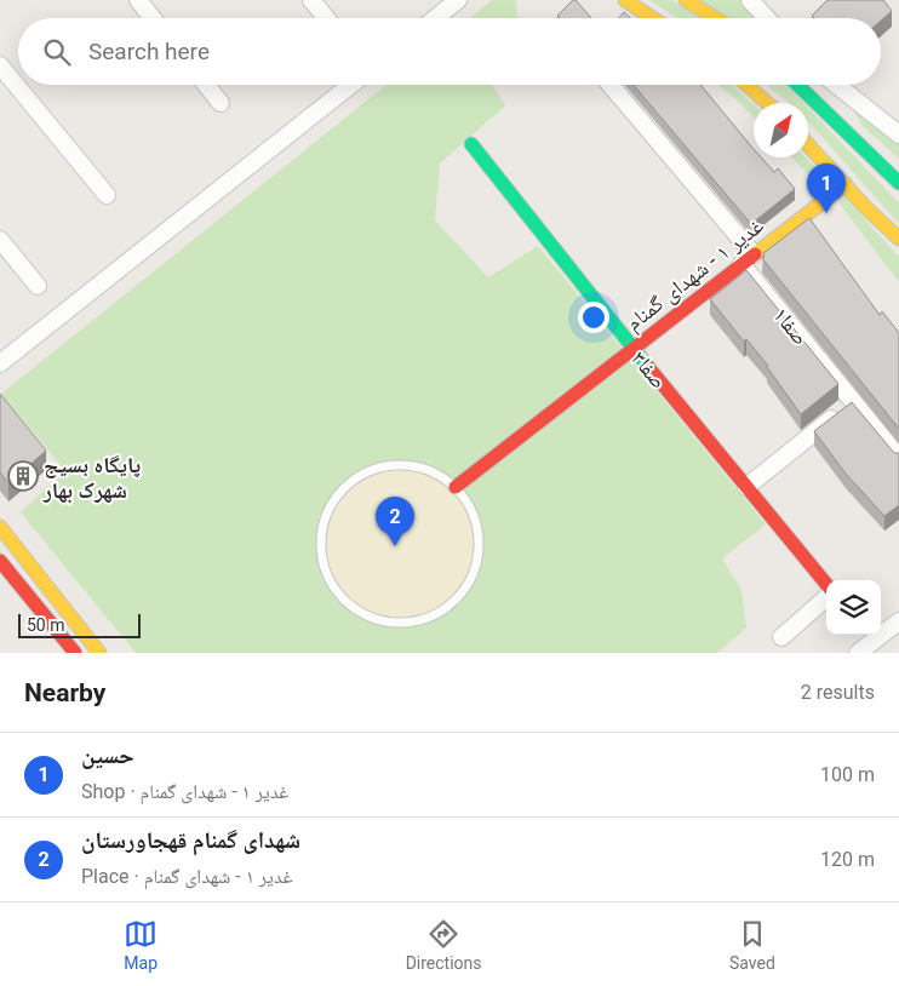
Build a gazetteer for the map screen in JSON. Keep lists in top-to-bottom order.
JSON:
{
  "streets": {
    "street": ["غدیر ۱ - شهدای گمنام", "صفا۱", "صفا۳"]
  },
  "crossings": [
    ["غدیر ۱ - شهدای گمنام", "صفا۱"],
    ["غدیر ۱ - شهدای گمنام", "صفا۳"]
  ],
  "places": {
    "building": ["پایگاه بسیج شهرک بهار"]
  },
  "scale_bar": "50 m",
  "north": "top right",
  "page": {
    "search": "Search here",
    "pins": ["1", "2"],
    "scale": "50 m",
    "heading": ["Nearby", "2 results"],
    "list": [
      {
        "mark": "1",
        "name": "حسین",
        "note": "Shop · غدیر ۱ - شهدای گمنام",
        "value": "100 m"
      },
      {
        "mark": "2",
        "name": "شهدای گمنام قهجاورستان",
        "note": "Place · غدیر ۱ - شهدای گمنام",
        "value": "120 m"
      }
    ],
    "nav": ["Map", "Directions", "Saved"]
  }
}
